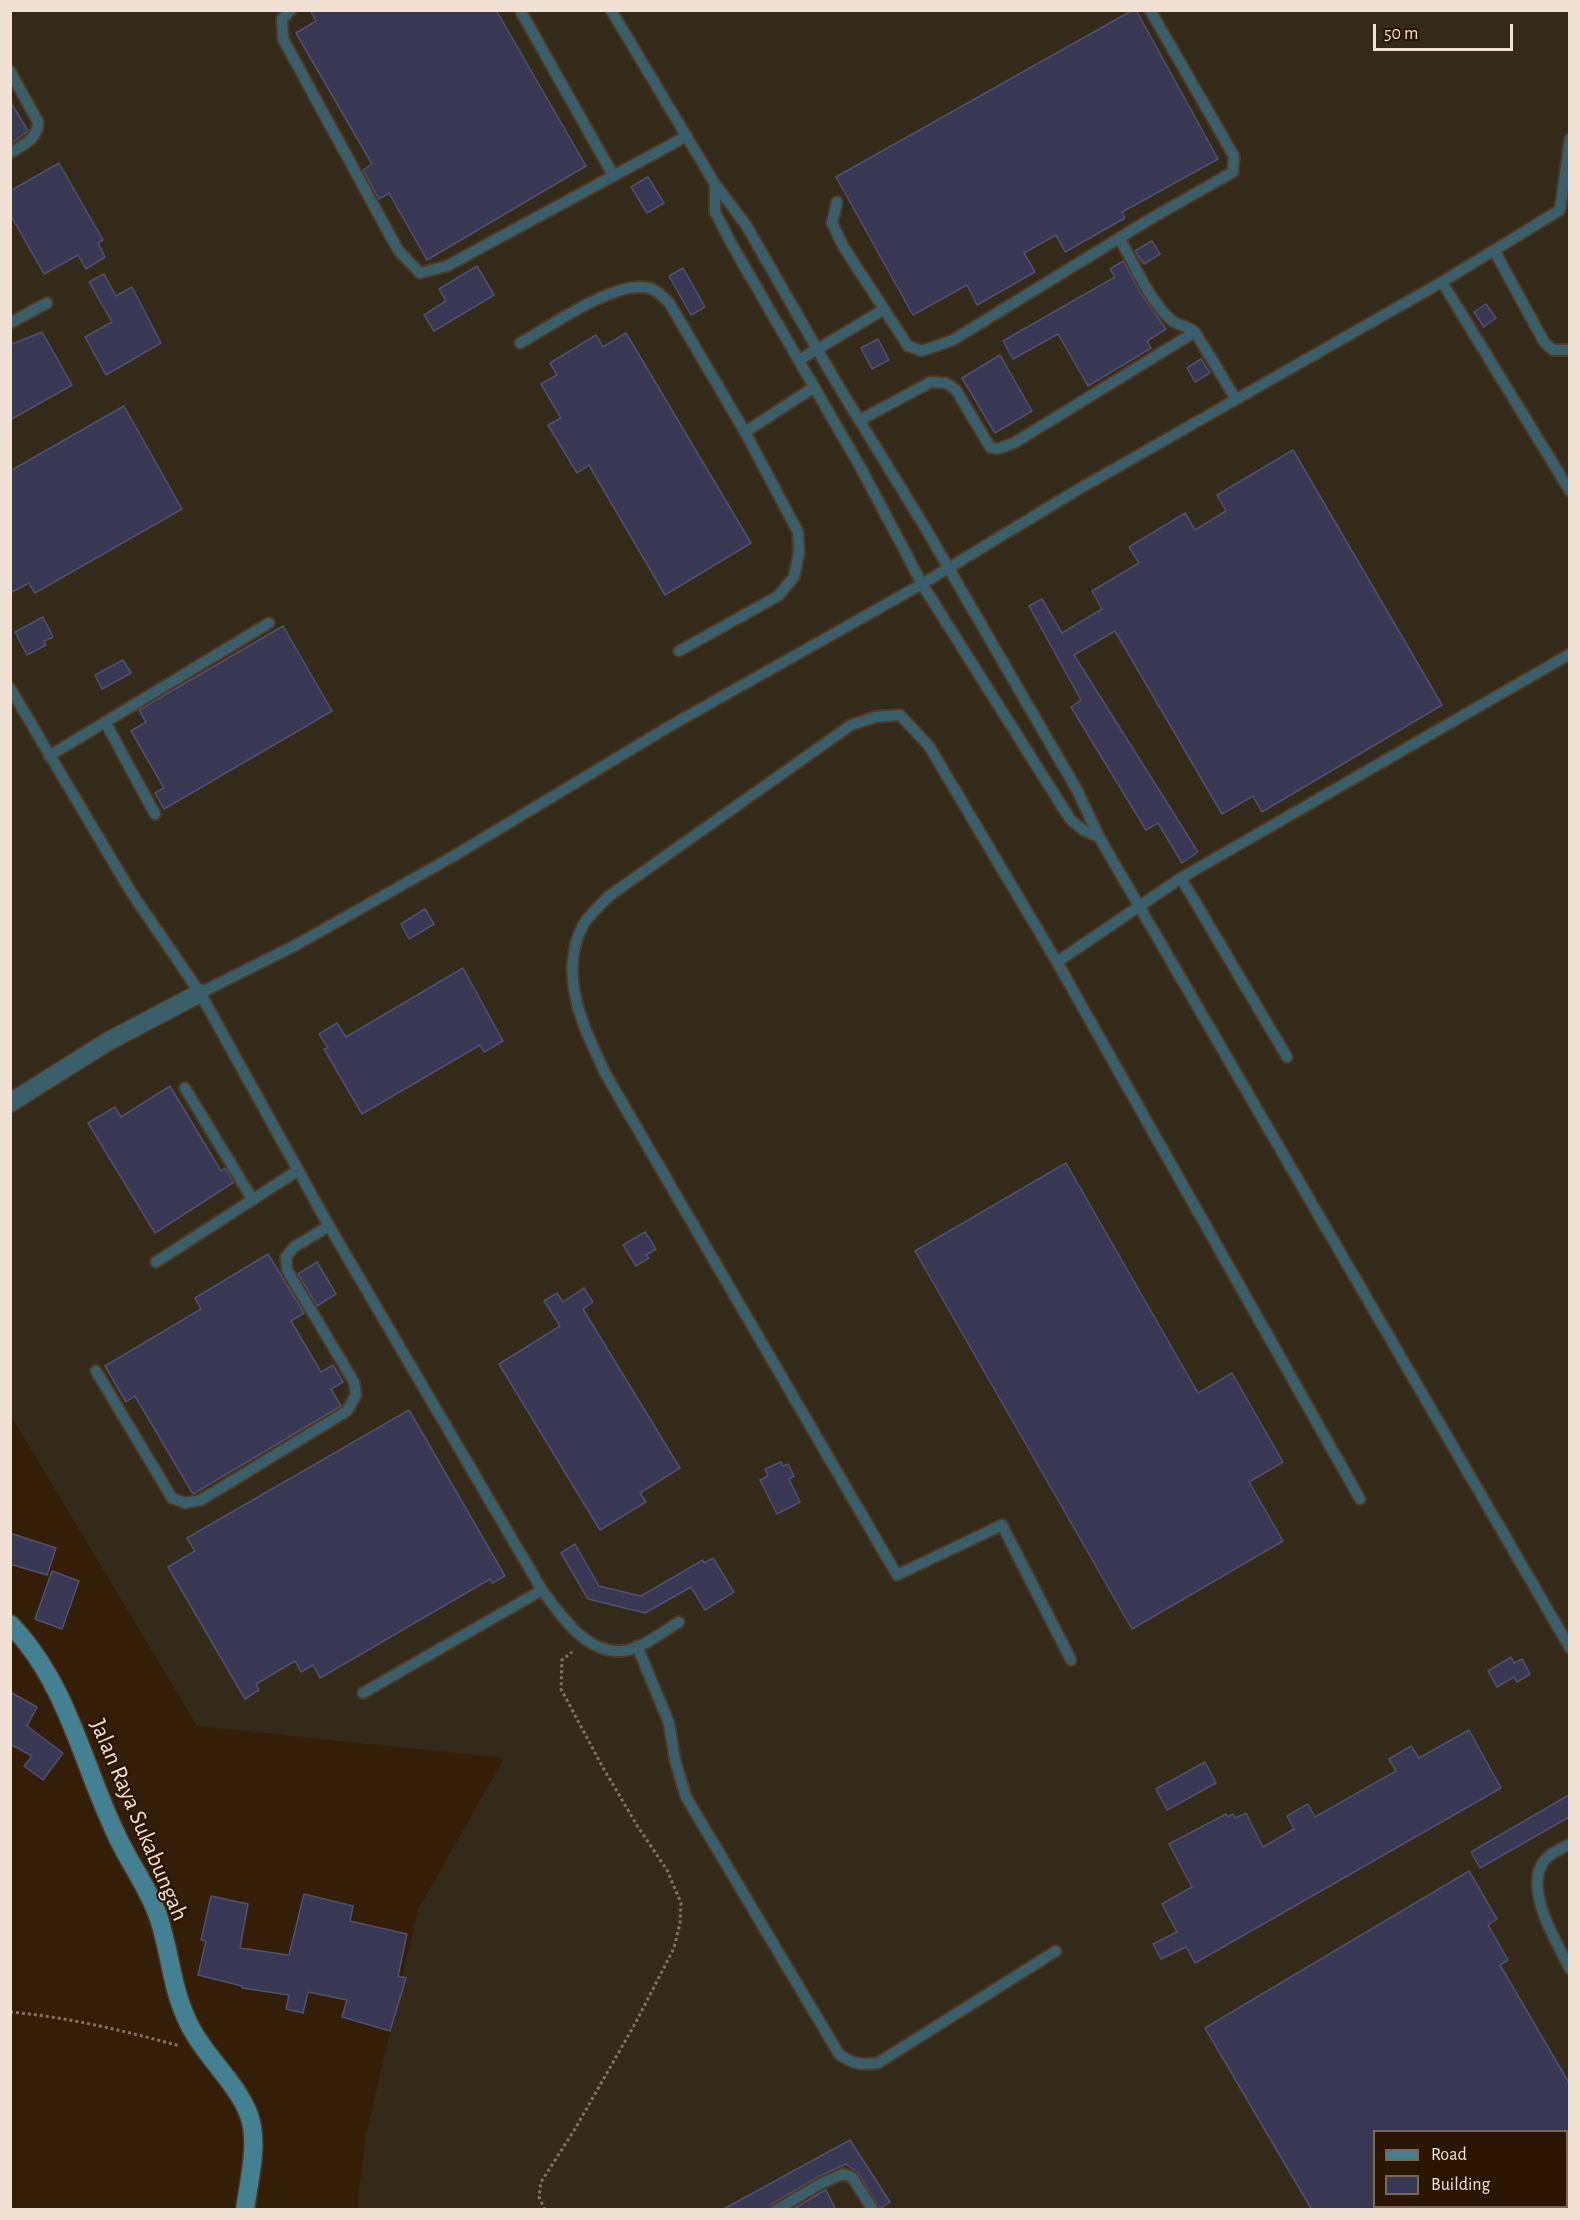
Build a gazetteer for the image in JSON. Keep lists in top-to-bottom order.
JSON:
{
  "streets": {
    "street": ["Jalan Raya Sukabungah"]
  },
  "legend": ["Road", "Building"],
  "scale_bar": "50 m"
}
